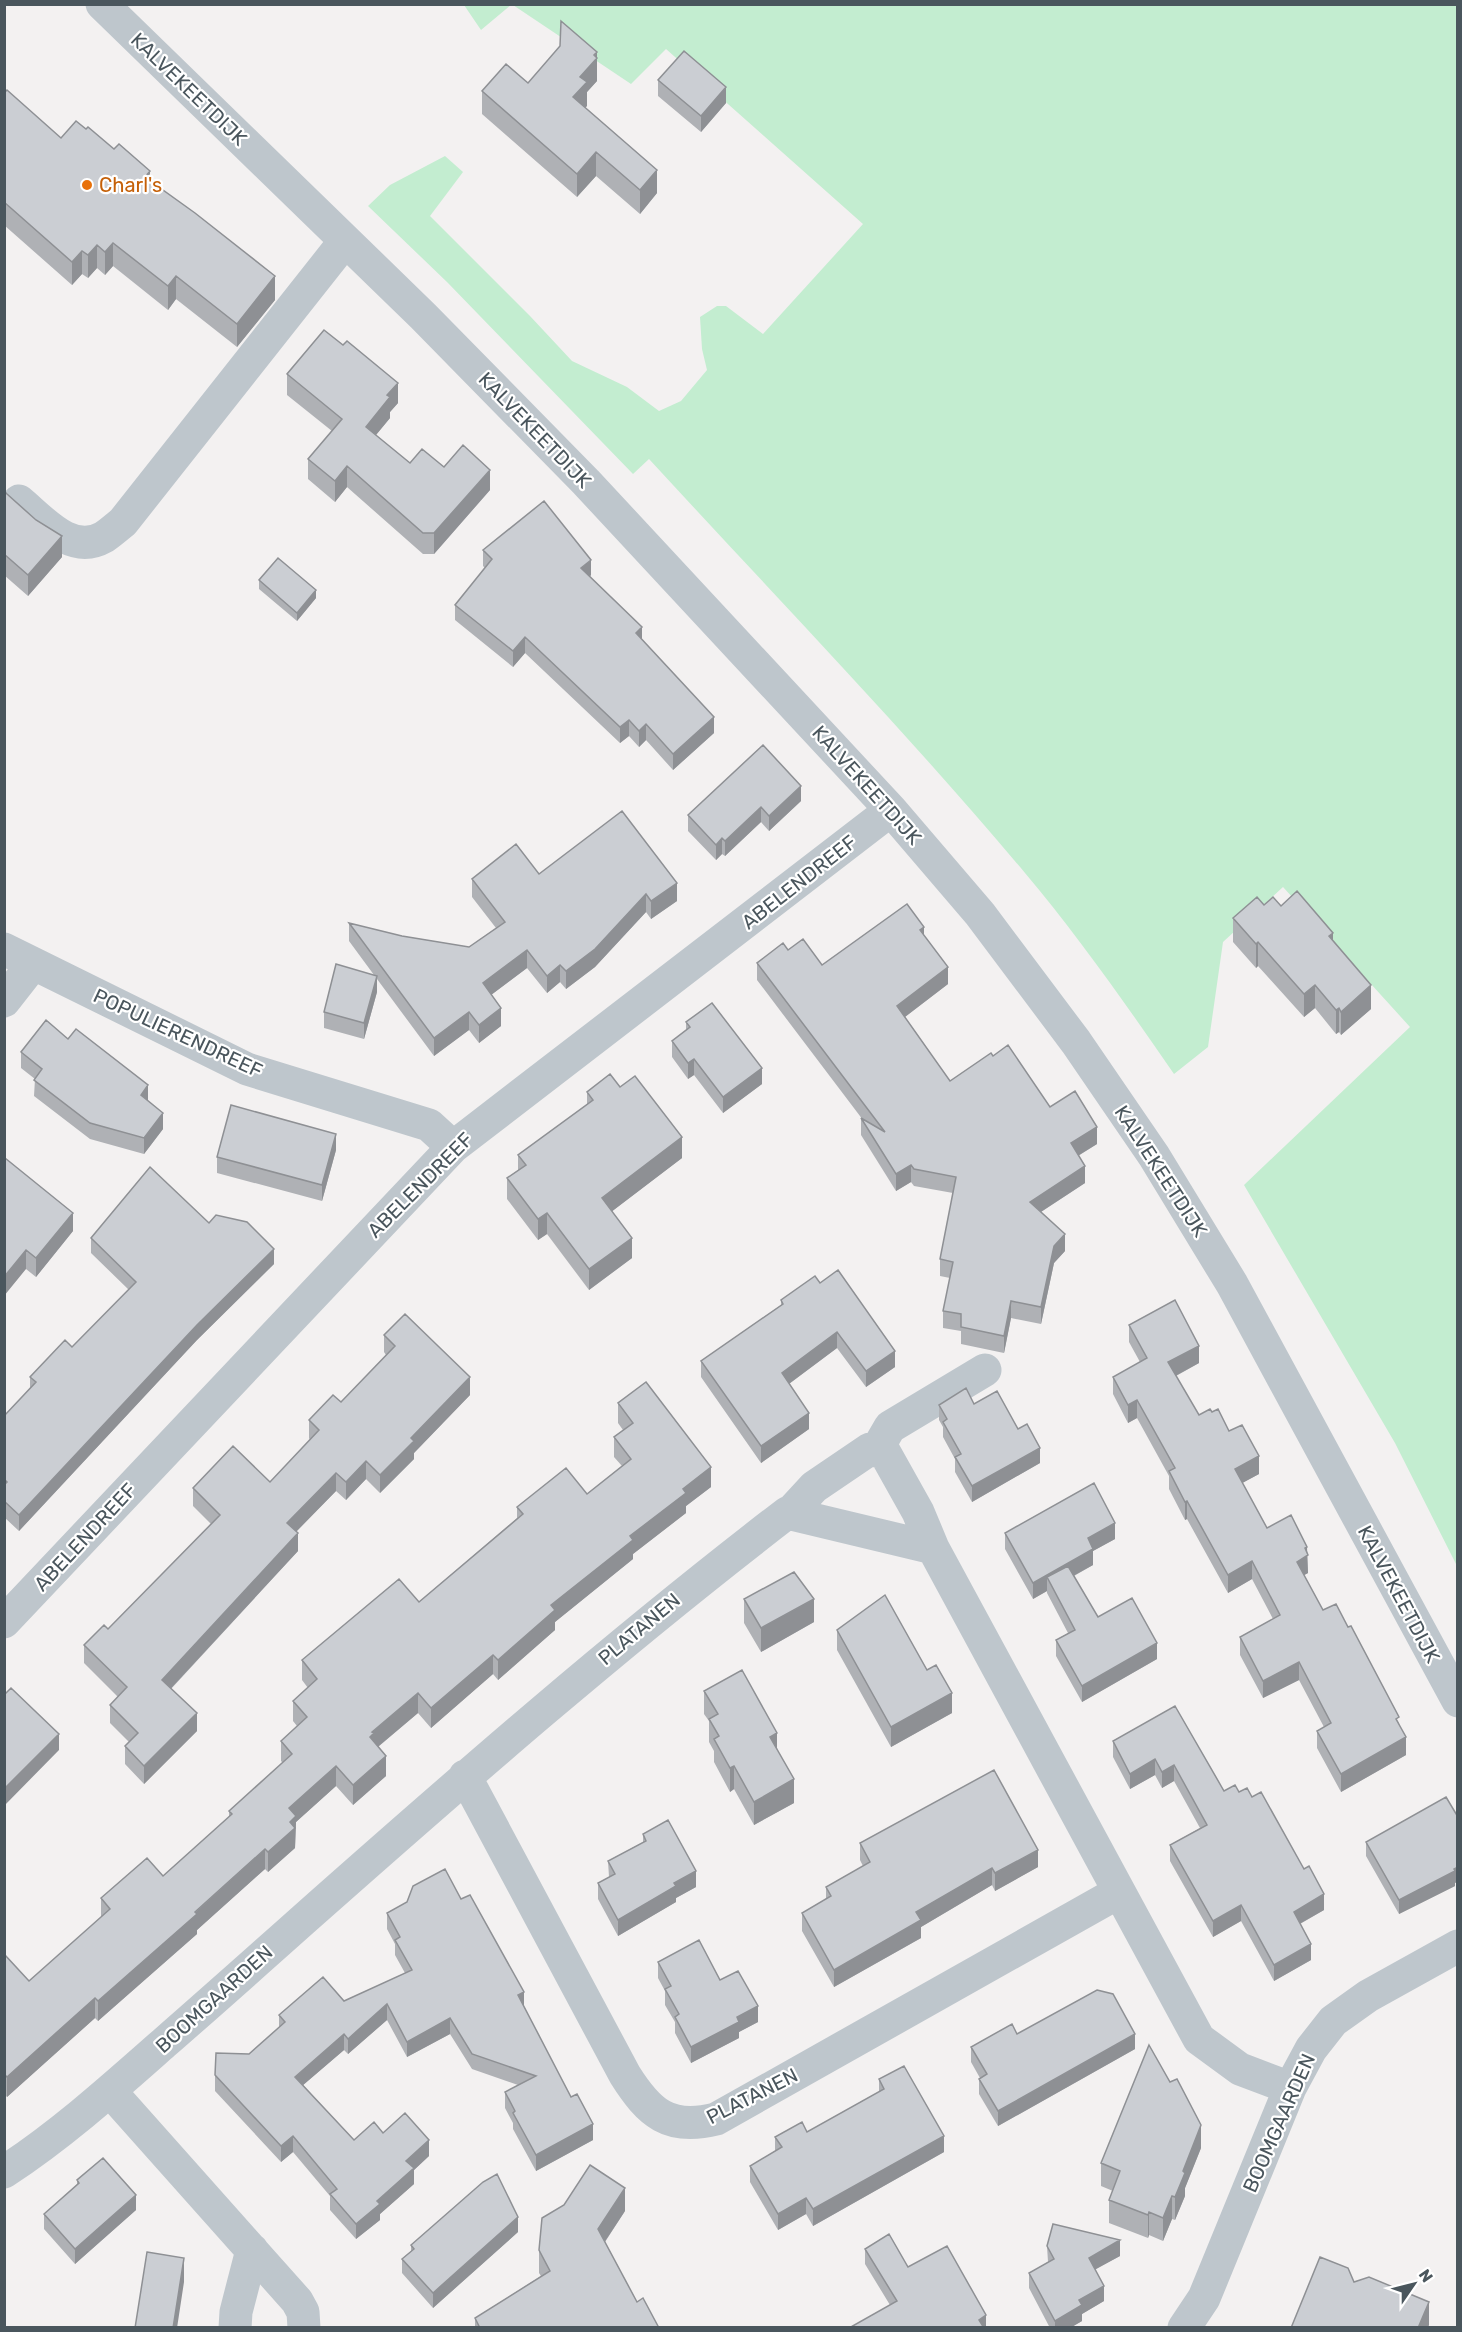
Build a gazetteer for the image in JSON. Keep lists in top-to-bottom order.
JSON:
{
  "streets": {
    "street": [
      "KALVEKEETDIJK",
      "ABELENDREEF",
      "POPULIERENDREEF",
      "PLATANEN",
      "BOOMGAARDEN"
    ]
  },
  "crossings": [
    ["KALVEKEETDIJK", "ABELENDREEF"],
    ["ABELENDREEF", "POPULIERENDREEF"],
    ["PLATANEN", "BOOMGAARDEN"]
  ],
  "places": ["Charl's"],
  "north": "top right"
}
